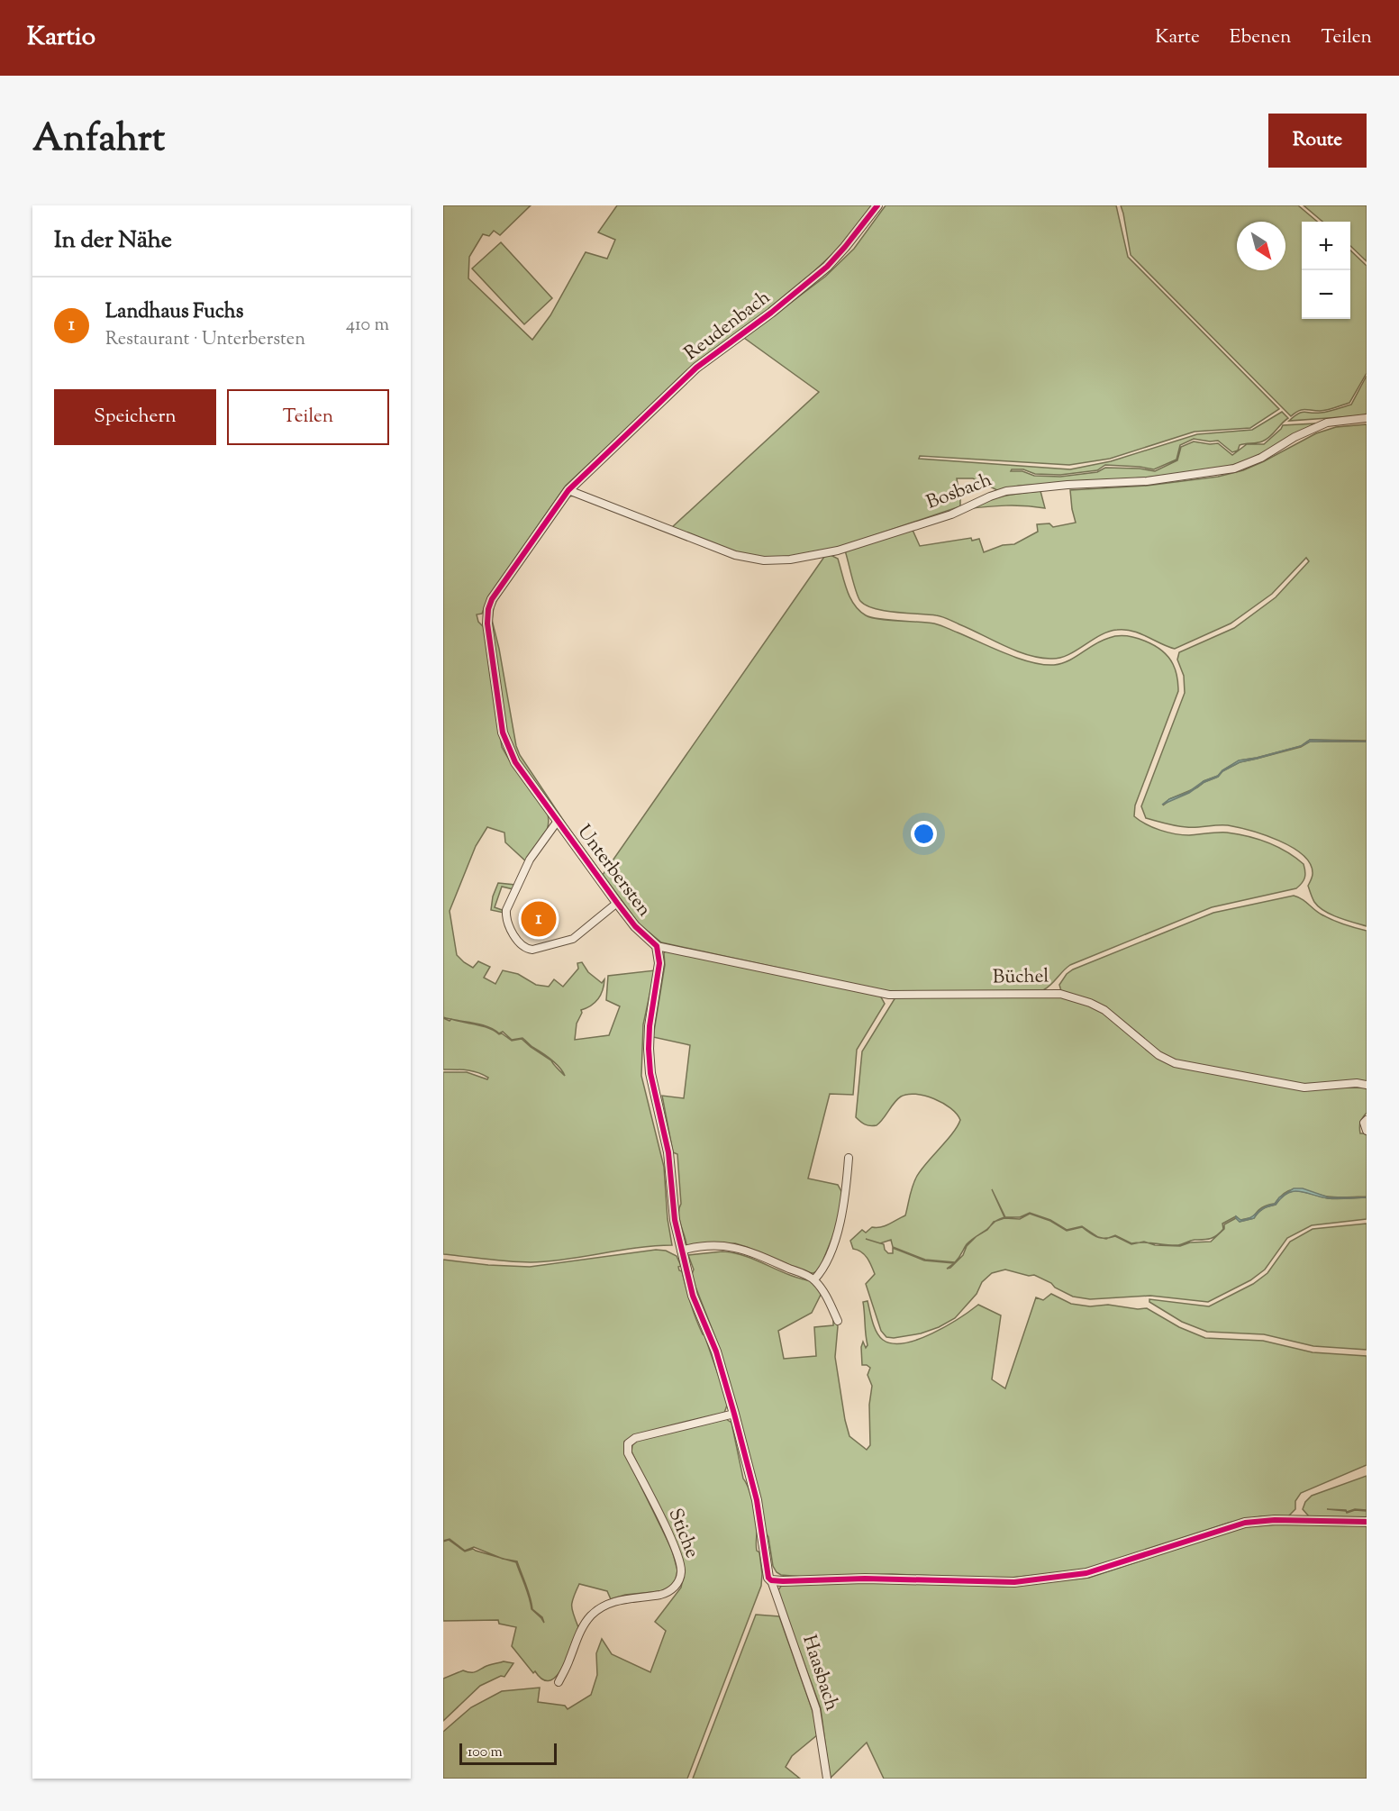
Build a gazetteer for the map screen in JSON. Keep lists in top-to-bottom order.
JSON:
{
  "streets": {
    "street": [
      "Reudenbach",
      "Bosbach",
      "Unterbersten",
      "Büchel",
      "Stiche",
      "Haasbach"
    ]
  },
  "crossings": [
    ["Reudenbach", "Bosbach"],
    ["Reudenbach", "Unterbersten"],
    ["Unterbersten", "Büchel"]
  ],
  "scale_bar": "100 m",
  "north": "bottom right",
  "page": {
    "header": "Kartio",
    "nav": ["Karte", "Ebenen", "Teilen"],
    "title": "Anfahrt",
    "buttons": [
      "Route",
      ["Speichern", "Teilen"]
    ],
    "heading": "In der Nähe",
    "map_buttons": ["+", "−"],
    "list": [
      {
        "mark": "1",
        "name": "Landhaus Fuchs",
        "note": "Restaurant · Unterbersten",
        "value": "410 m"
      }
    ],
    "pins": "1",
    "scale": "100 m"
  }
}
